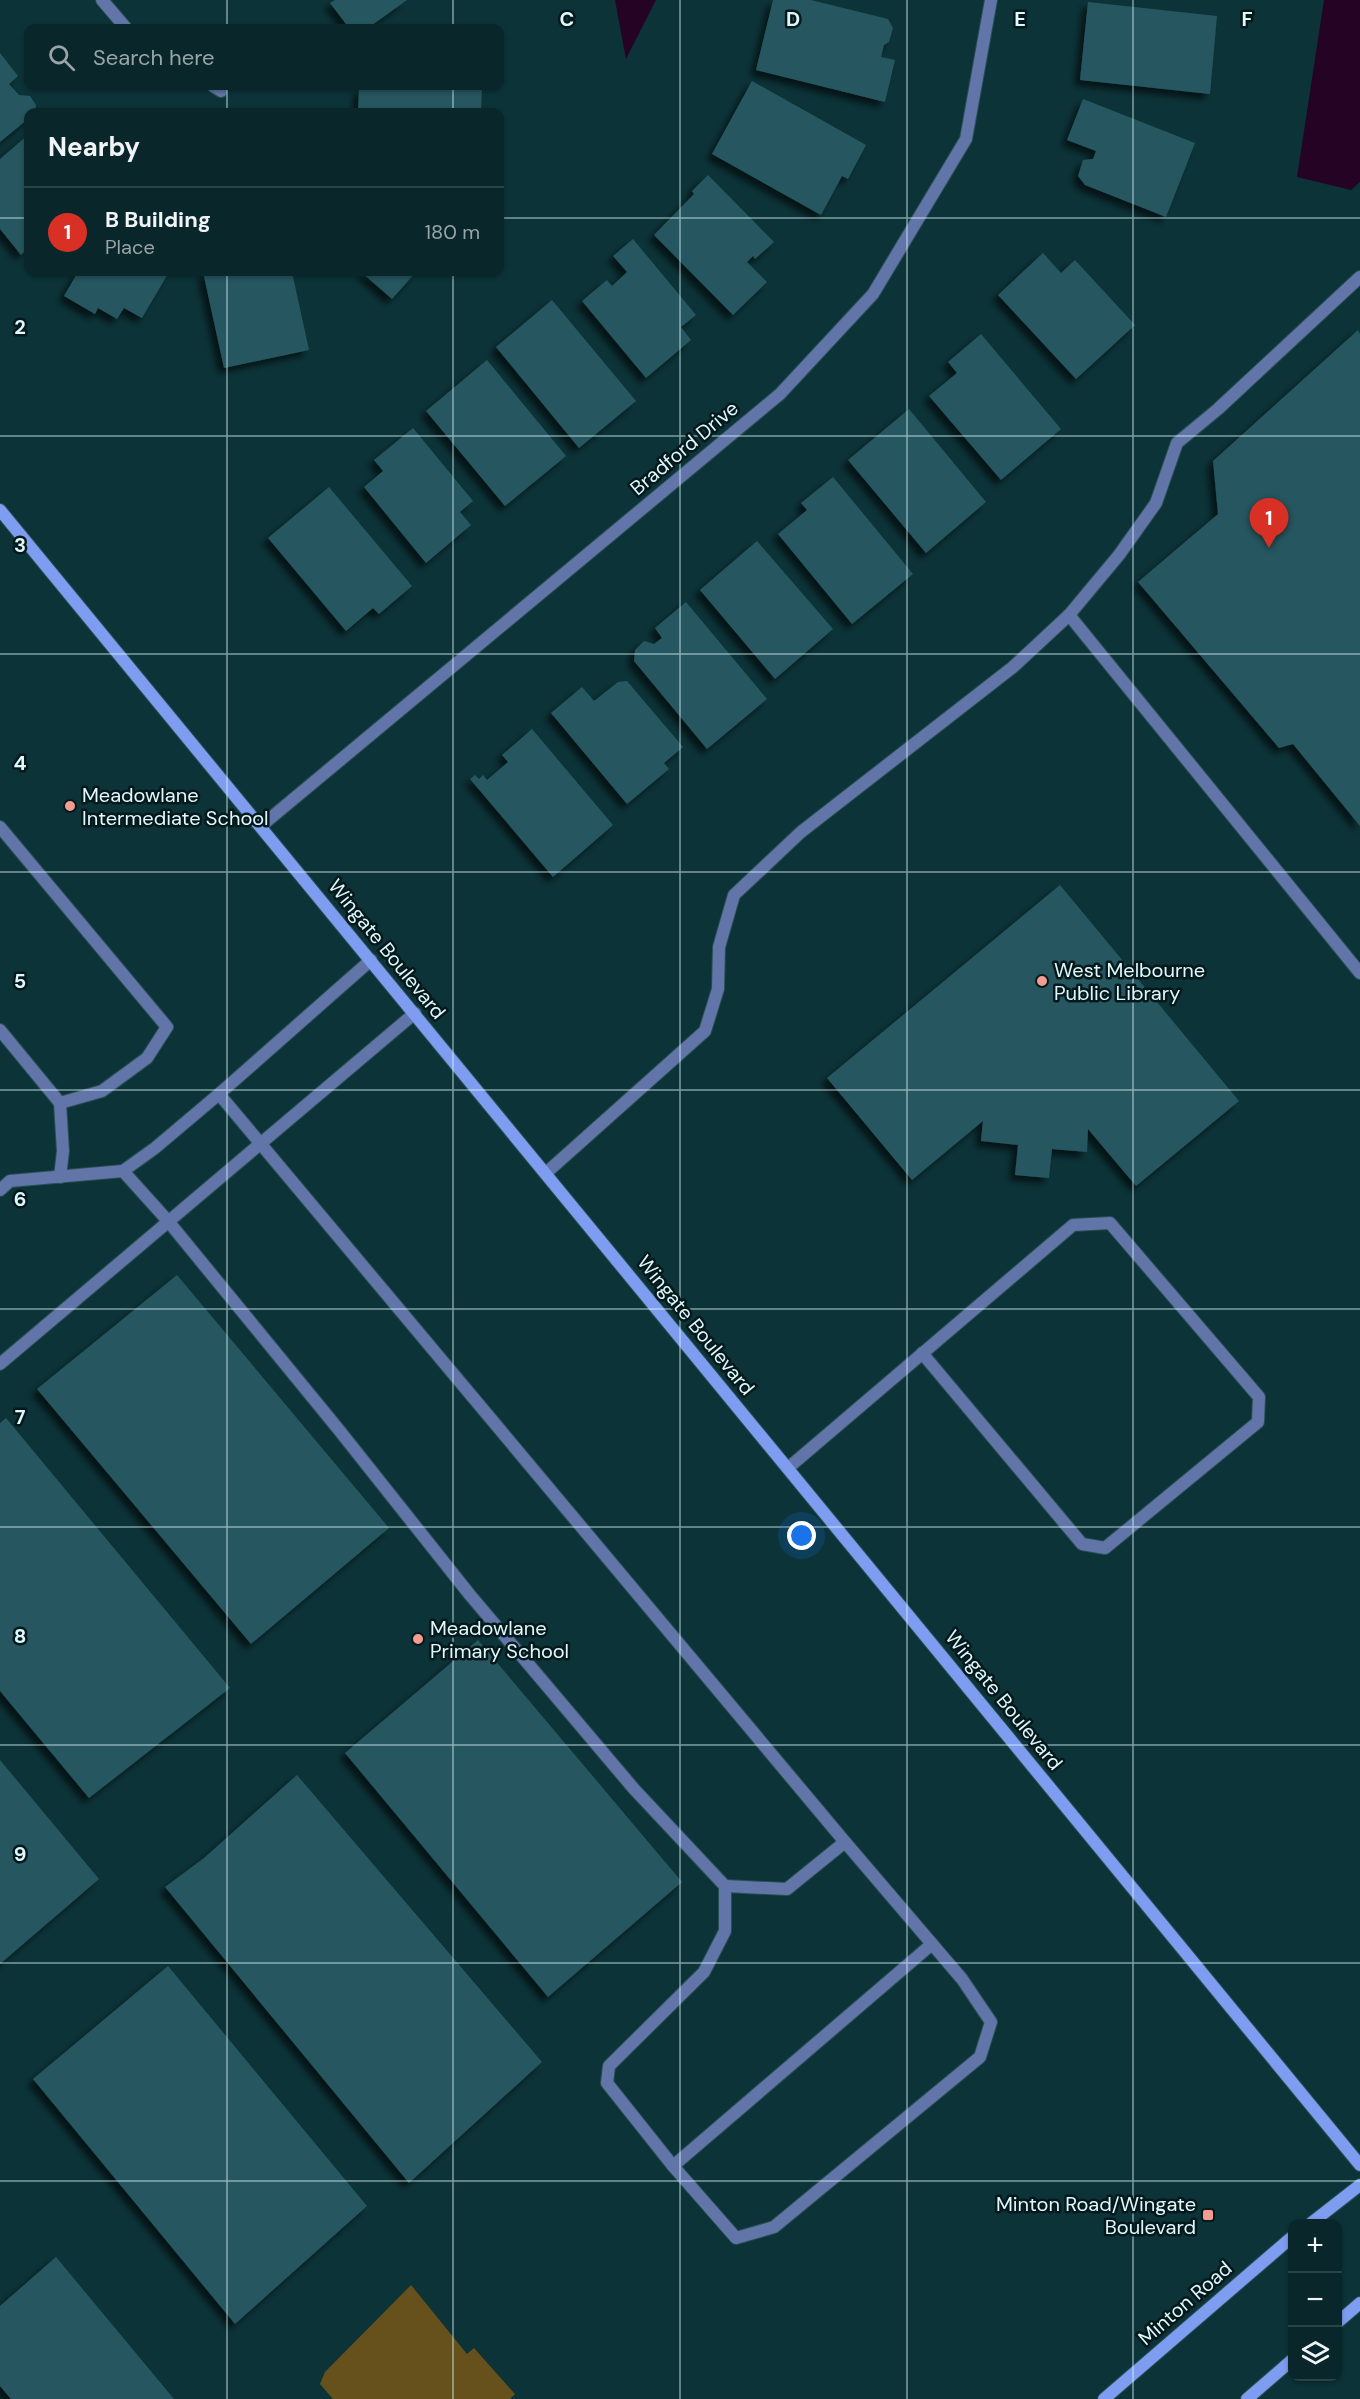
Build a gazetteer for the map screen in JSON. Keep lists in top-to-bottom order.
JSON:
{
  "streets": {
    "street": ["Bradford Drive", "Wingate Boulevard", "Minton Road"]
  },
  "crossings": [
    ["Bradford Drive", "Wingate Boulevard"]
  ],
  "places": {
    "other": ["Meadowlane Intermediate School", "West Melbourne Public Library", "Meadowlane Primary School"],
    "transit": ["Minton Road/Wingate Boulevard"]
  },
  "page": {
    "search": "Search here",
    "heading": "Nearby",
    "list": [
      {
        "mark": "1",
        "name": "B Building",
        "note": "Place",
        "value": "180 m"
      }
    ],
    "pins": "1",
    "map_buttons": ["+", "−"]
  },
  "grid": {
    "columns": [
      "C",
      "D",
      "E",
      "F"
    ],
    "rows": [
      "2",
      "3",
      "4",
      "5",
      "6",
      "7",
      "8",
      "9"
    ]
  }
}
